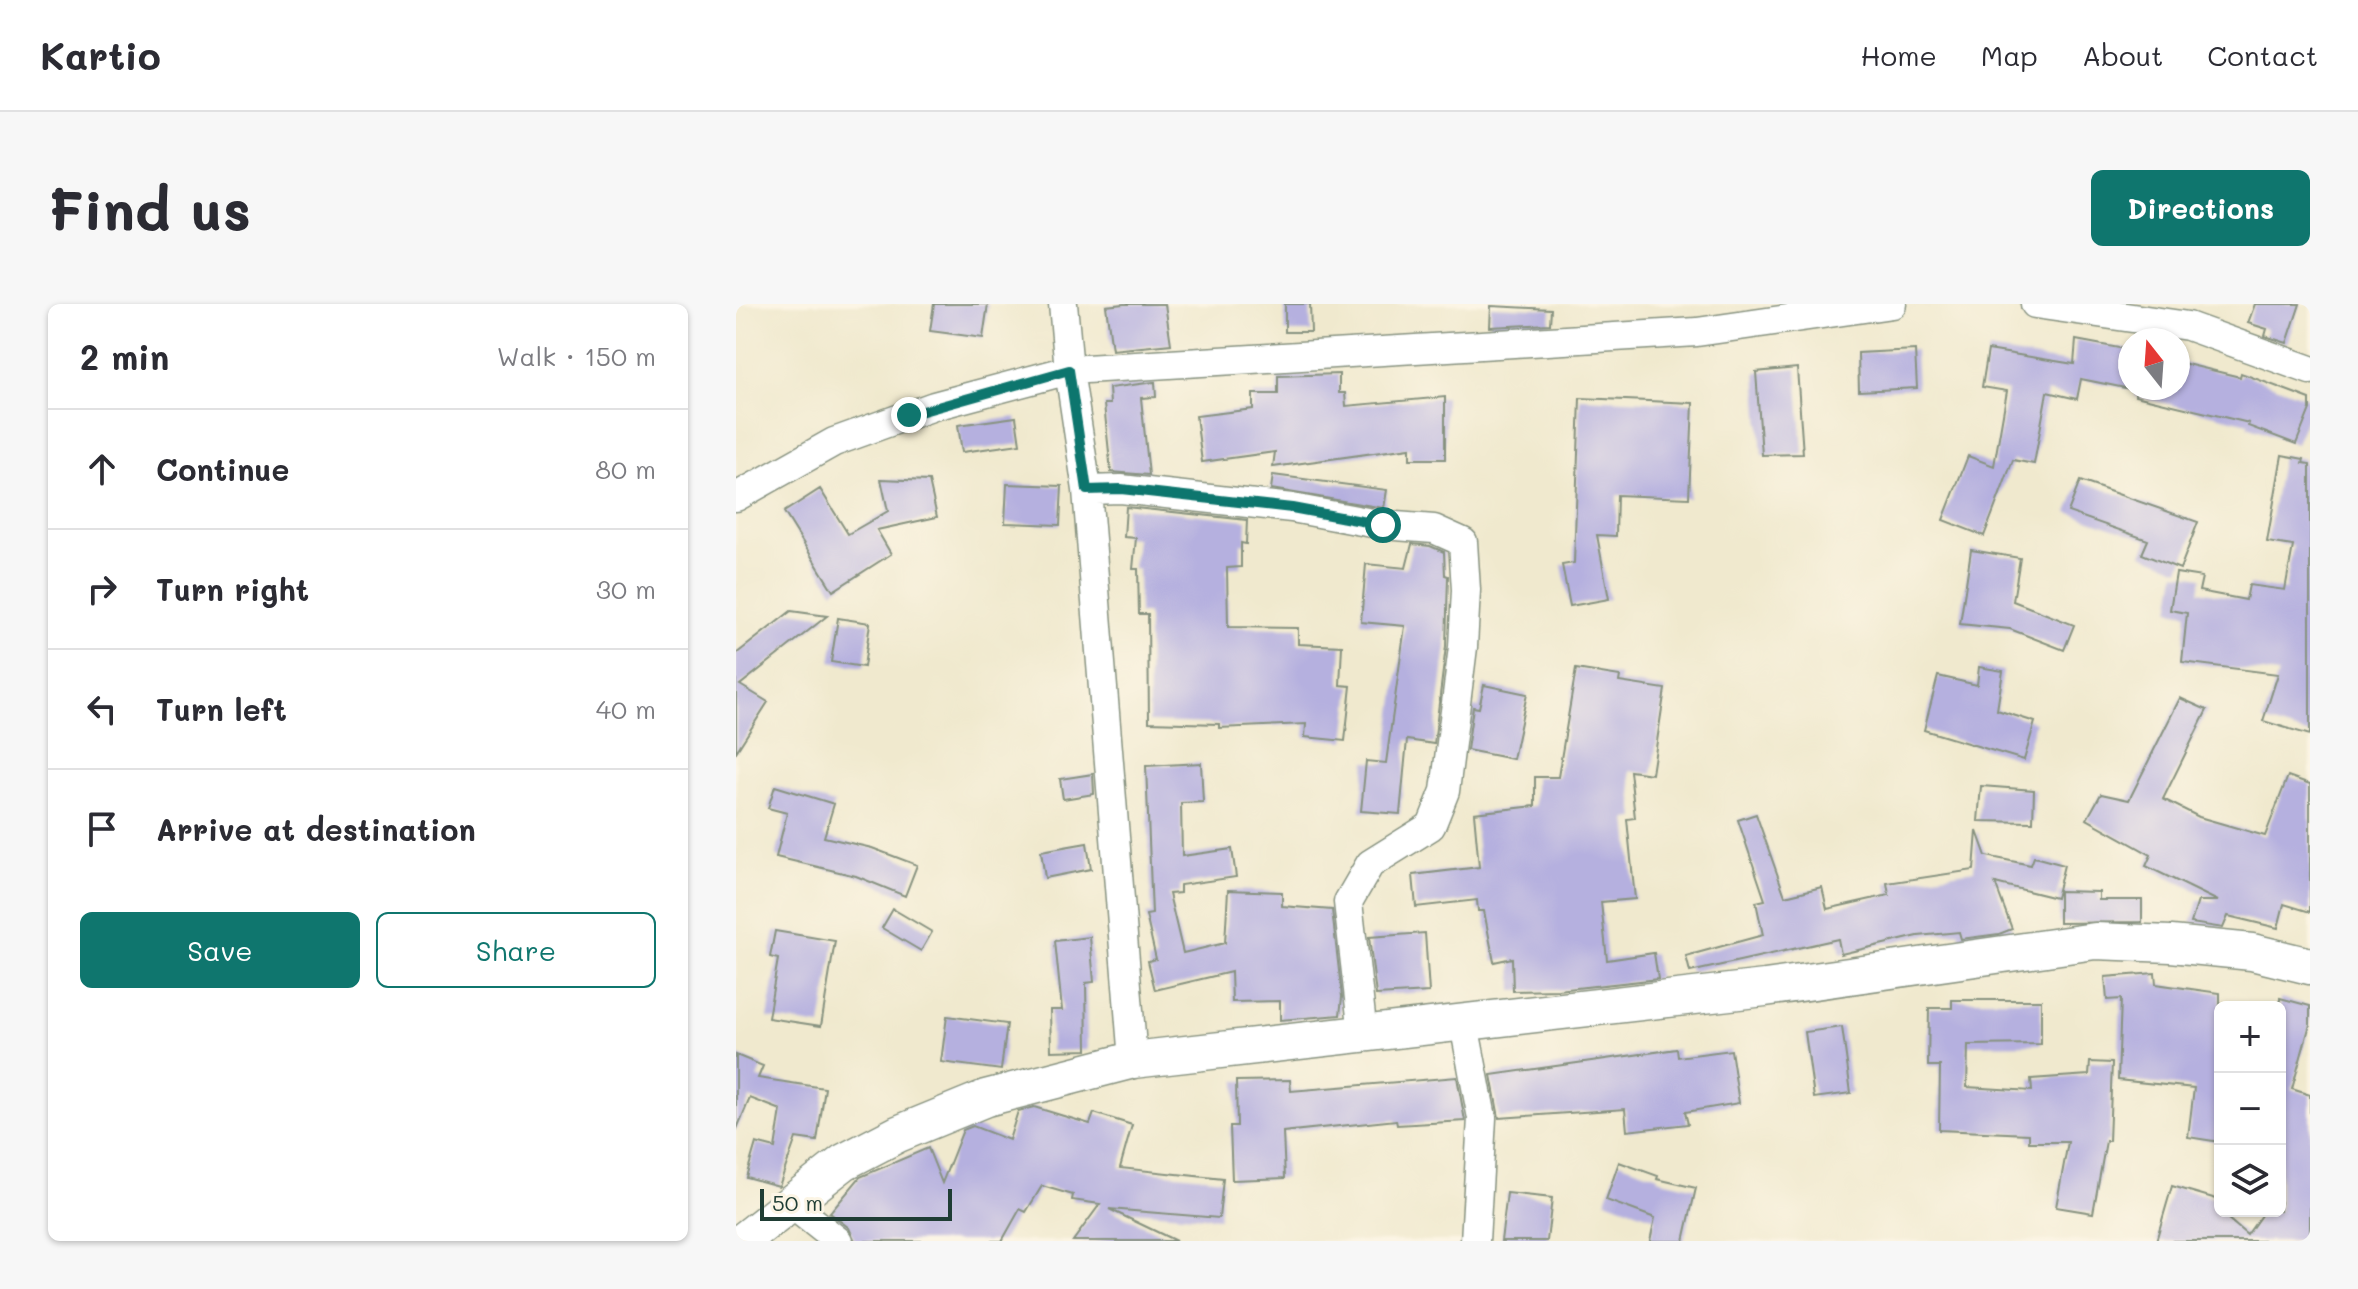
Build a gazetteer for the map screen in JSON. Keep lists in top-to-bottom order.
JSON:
{
  "scale_bar": "50 m",
  "north": "top",
  "page": {
    "header": "Kartio",
    "nav": [
      "Home",
      "Map",
      "About",
      "Contact"
    ],
    "buttons": [
      "Directions",
      ["Save", "Share"]
    ],
    "title": "Find us",
    "heading": ["2 min", "Walk · 150 m"],
    "list": [
      ["Continue", "80 m"],
      ["Turn right", "30 m"],
      ["Turn left", "40 m"],
      "Arrive at destination"
    ],
    "map_buttons": ["+", "−"],
    "scale": "50 m"
  }
}
